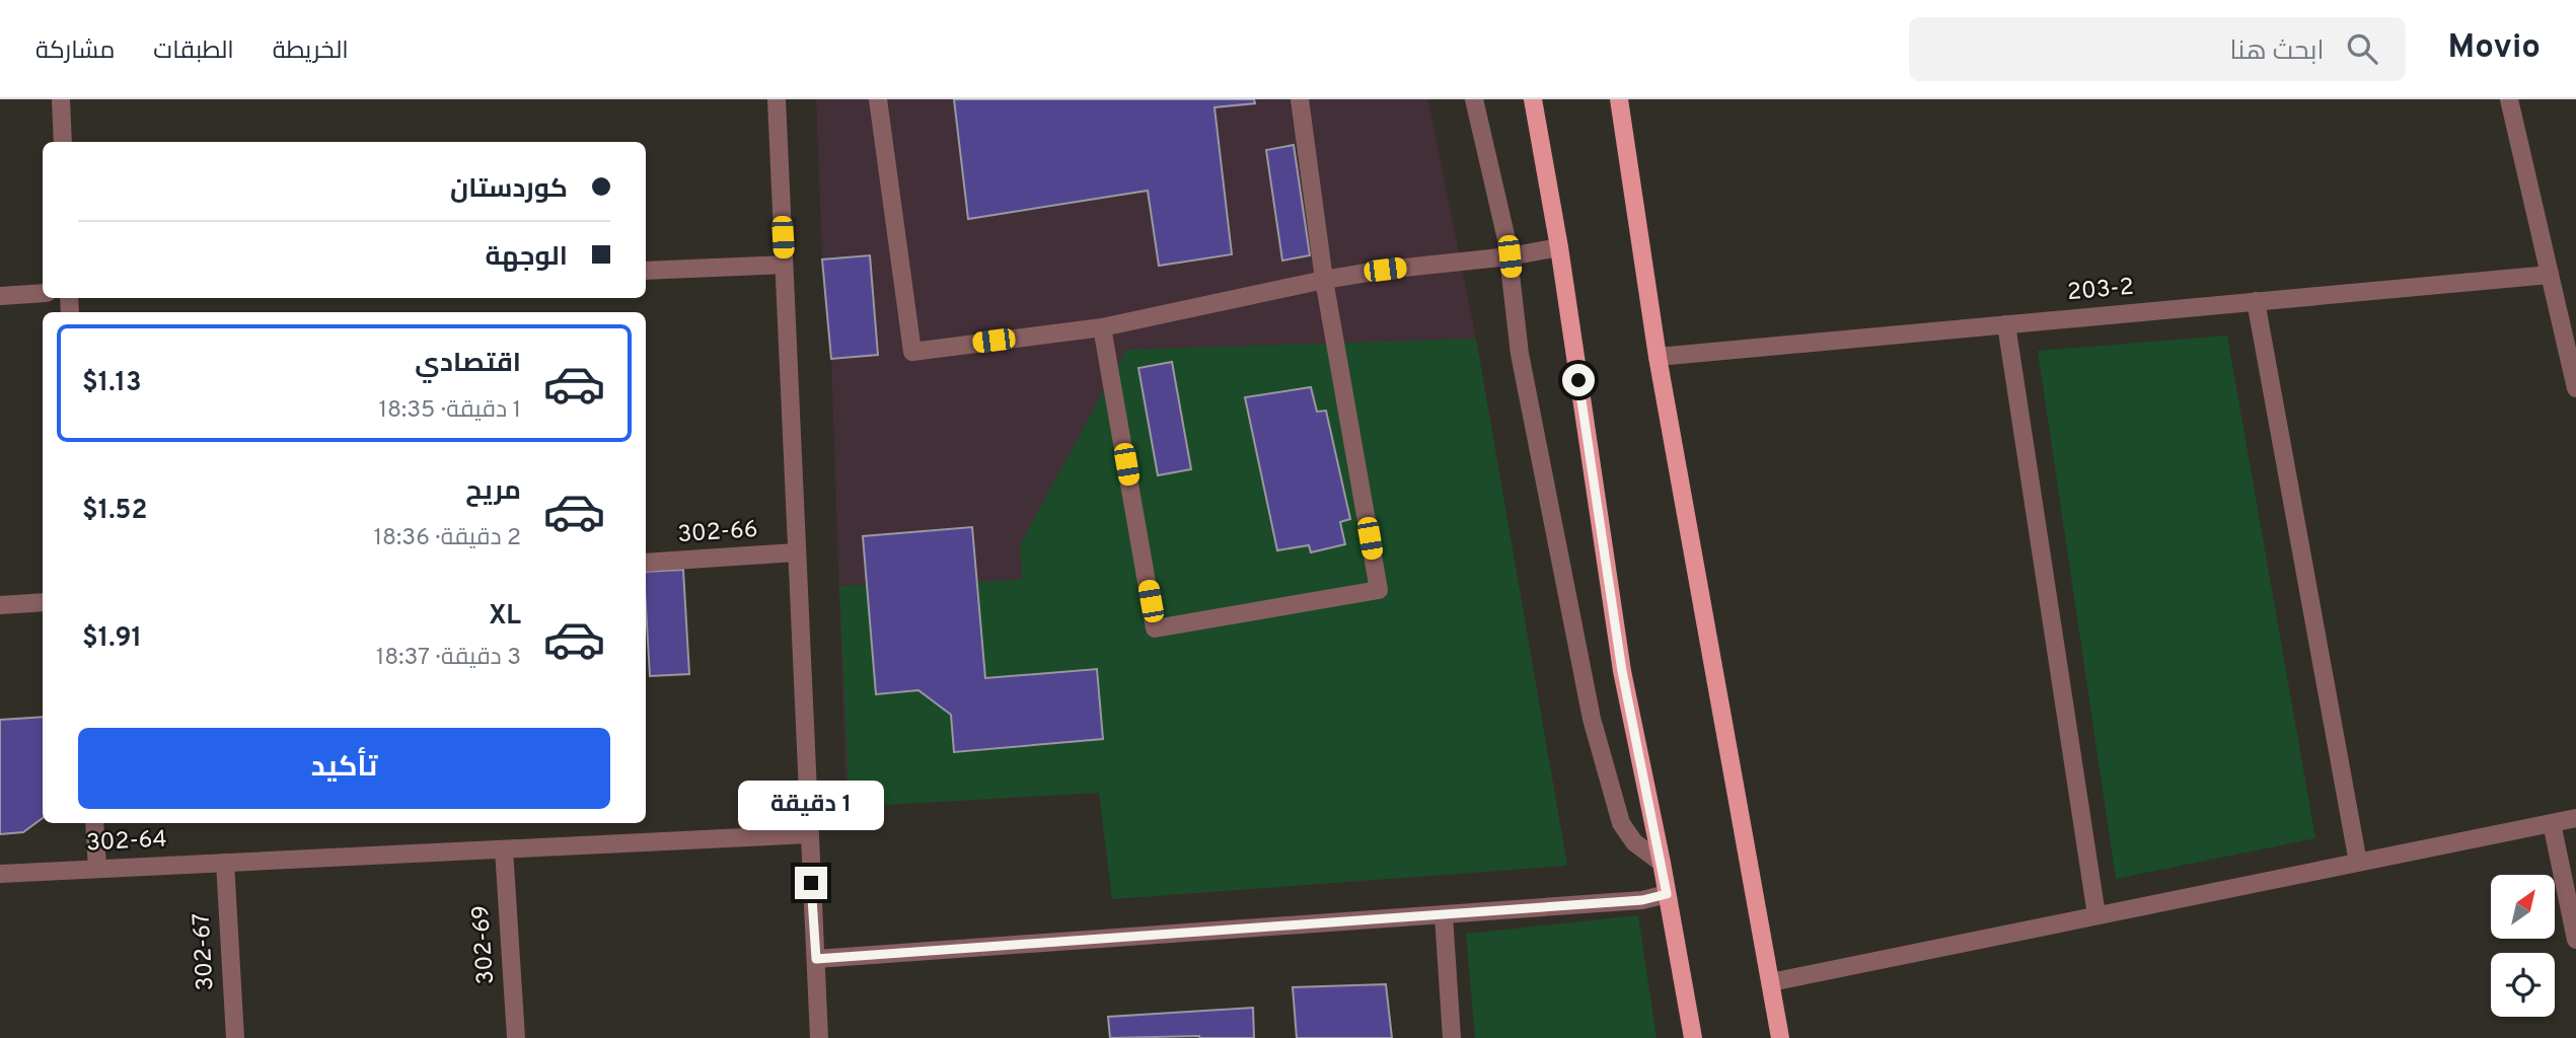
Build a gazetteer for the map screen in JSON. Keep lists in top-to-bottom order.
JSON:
{
  "streets": {
    "street": [
      "203-2",
      "302-66",
      "302-64",
      "302-69",
      "302-67"
    ]
  },
  "crossings": [
    ["302-64", "302-69"],
    ["302-64", "302-67"]
  ],
  "north": "top right",
  "page": {
    "header": "Movio",
    "search": "ابحث هنا",
    "nav": ["الخريطة", "الطبقات", "مشاركة"],
    "banner": ["كوردستان", "الوجهة"],
    "list": [
      {
        "name": "اقتصادي",
        "note": "1 دقيقة · 18:35",
        "value": "$1.13"
      },
      {
        "name": "مريح",
        "note": "2 دقيقة · 18:36",
        "value": "$1.52"
      },
      {
        "name": "XL",
        "note": "3 دقيقة · 18:37",
        "value": "$1.91"
      }
    ],
    "buttons": "تأكيد",
    "bubble": "1 دقيقة"
  }
}
